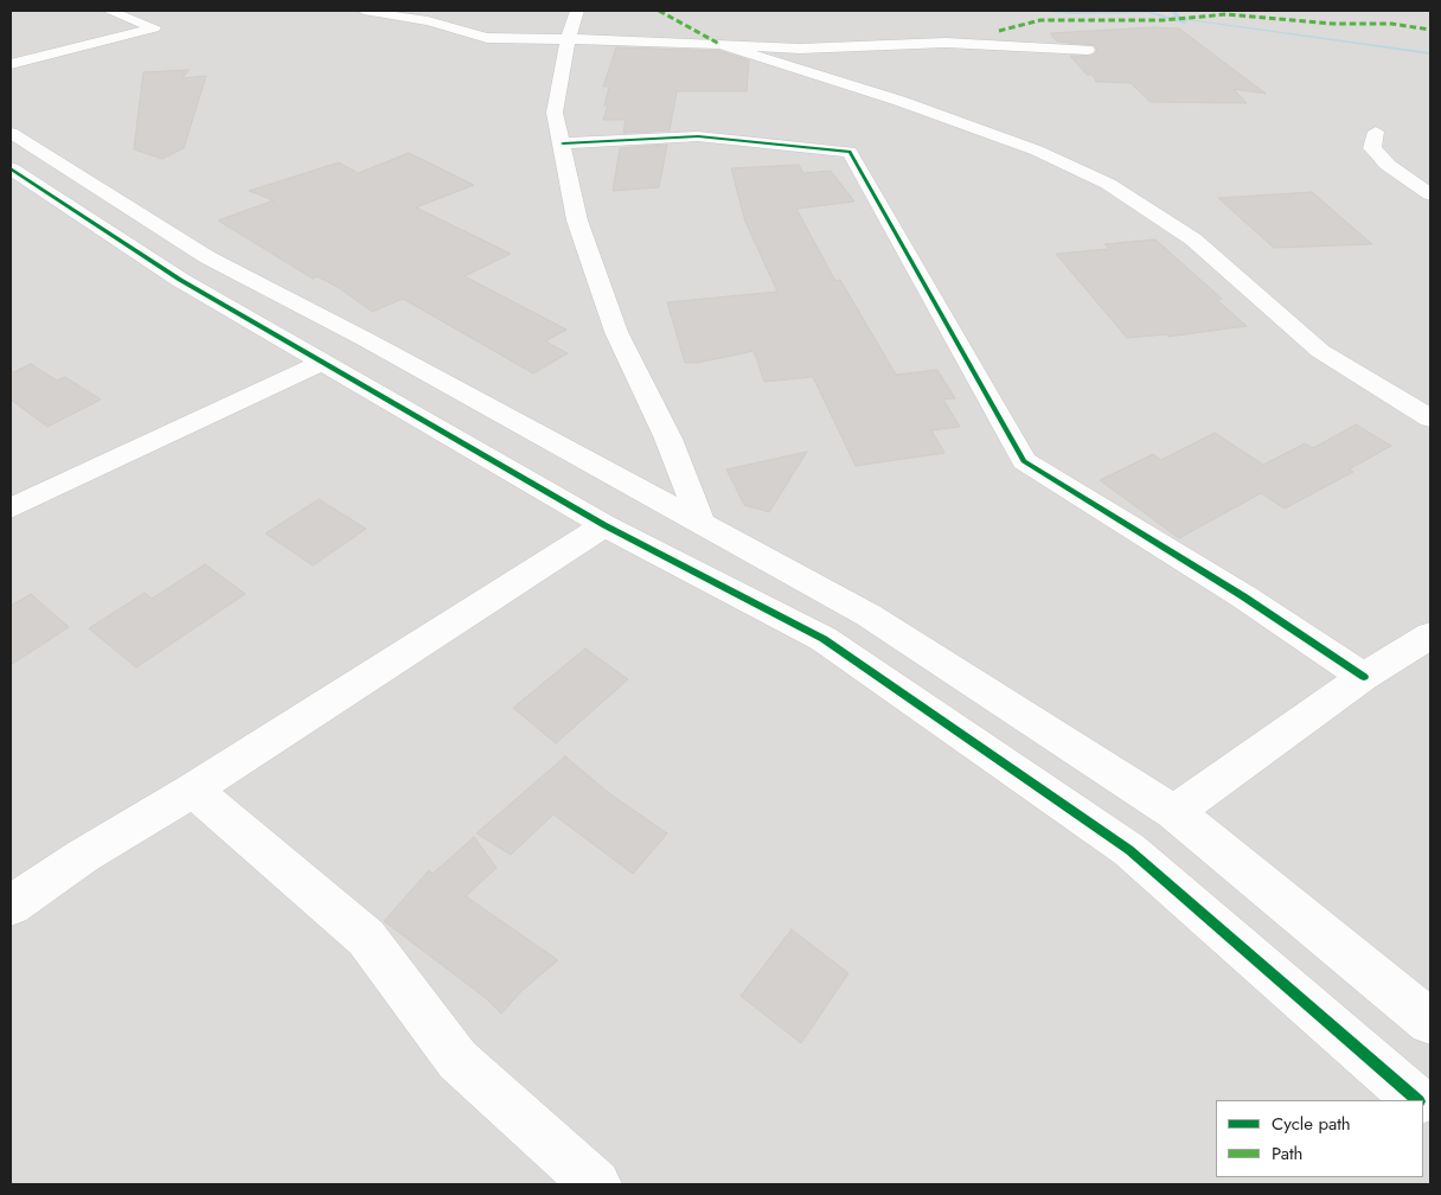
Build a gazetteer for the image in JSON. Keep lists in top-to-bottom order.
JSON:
{
  "legend": ["Cycle path", "Path"]
}
